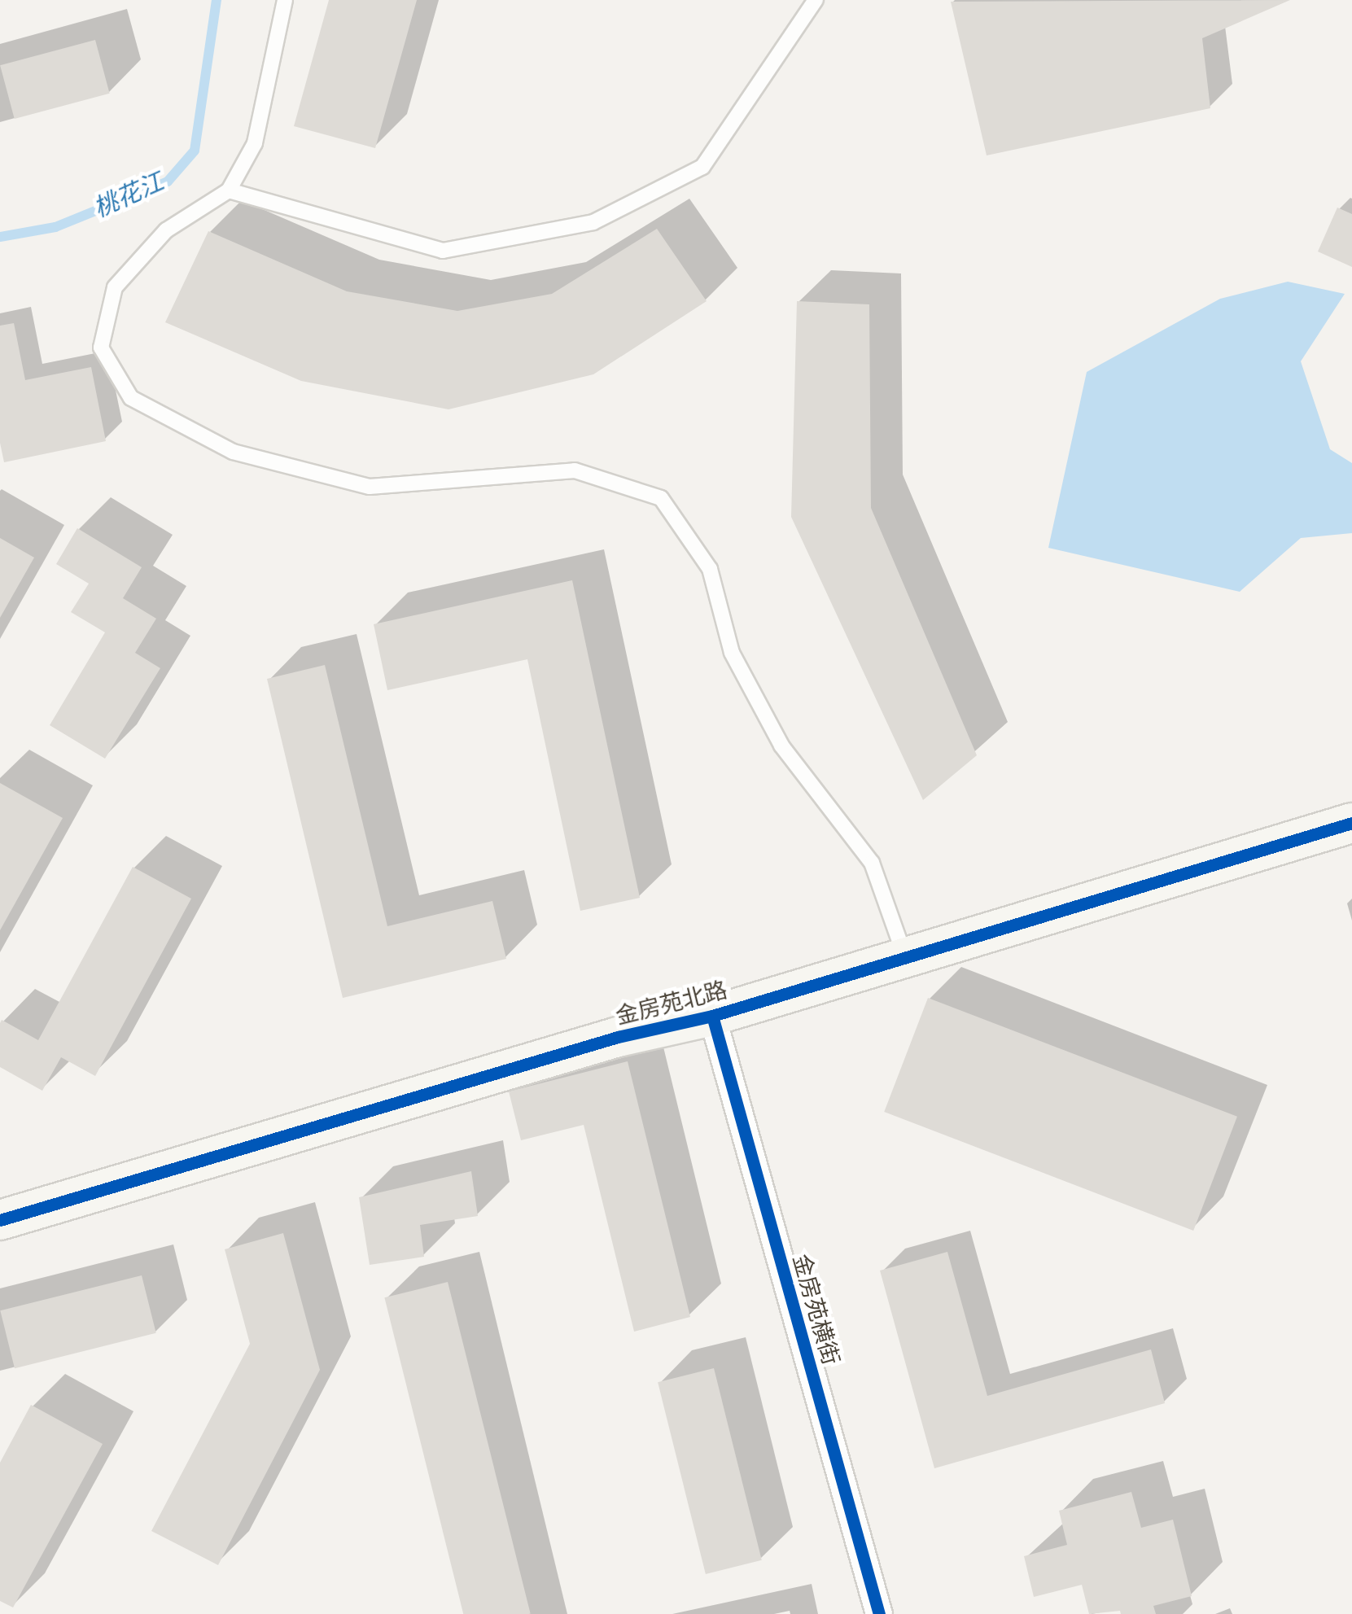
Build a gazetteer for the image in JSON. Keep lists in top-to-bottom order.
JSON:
{
  "streets": {
    "street": ["金房苑北路", "金房苑横街"]
  },
  "crossings": [
    ["金房苑北路", "金房苑横街"]
  ],
  "water": ["桃花江"]
}
